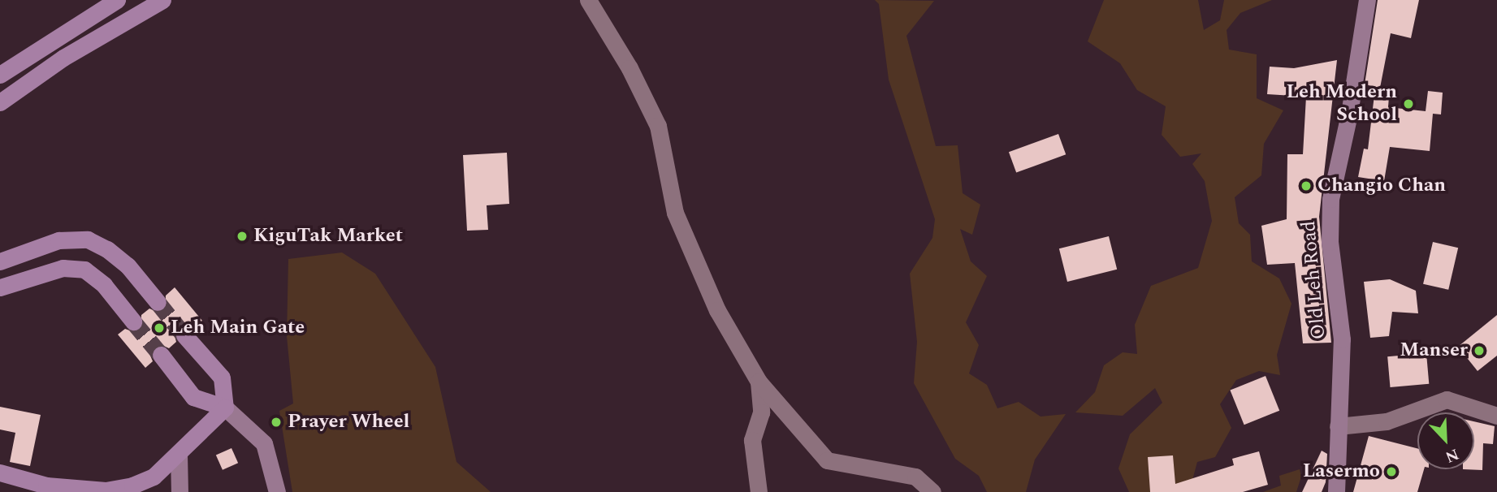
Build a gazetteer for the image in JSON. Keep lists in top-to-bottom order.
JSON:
{
  "streets": {
    "street": ["Old Leh Road"]
  },
  "places": [
    "Leh Modern School",
    "Changio Chan",
    "KiguTak Market",
    "Leh Main Gate",
    "Manser",
    "Prayer Wheel",
    "Lasermo"
  ],
  "north": "bottom right"
}
